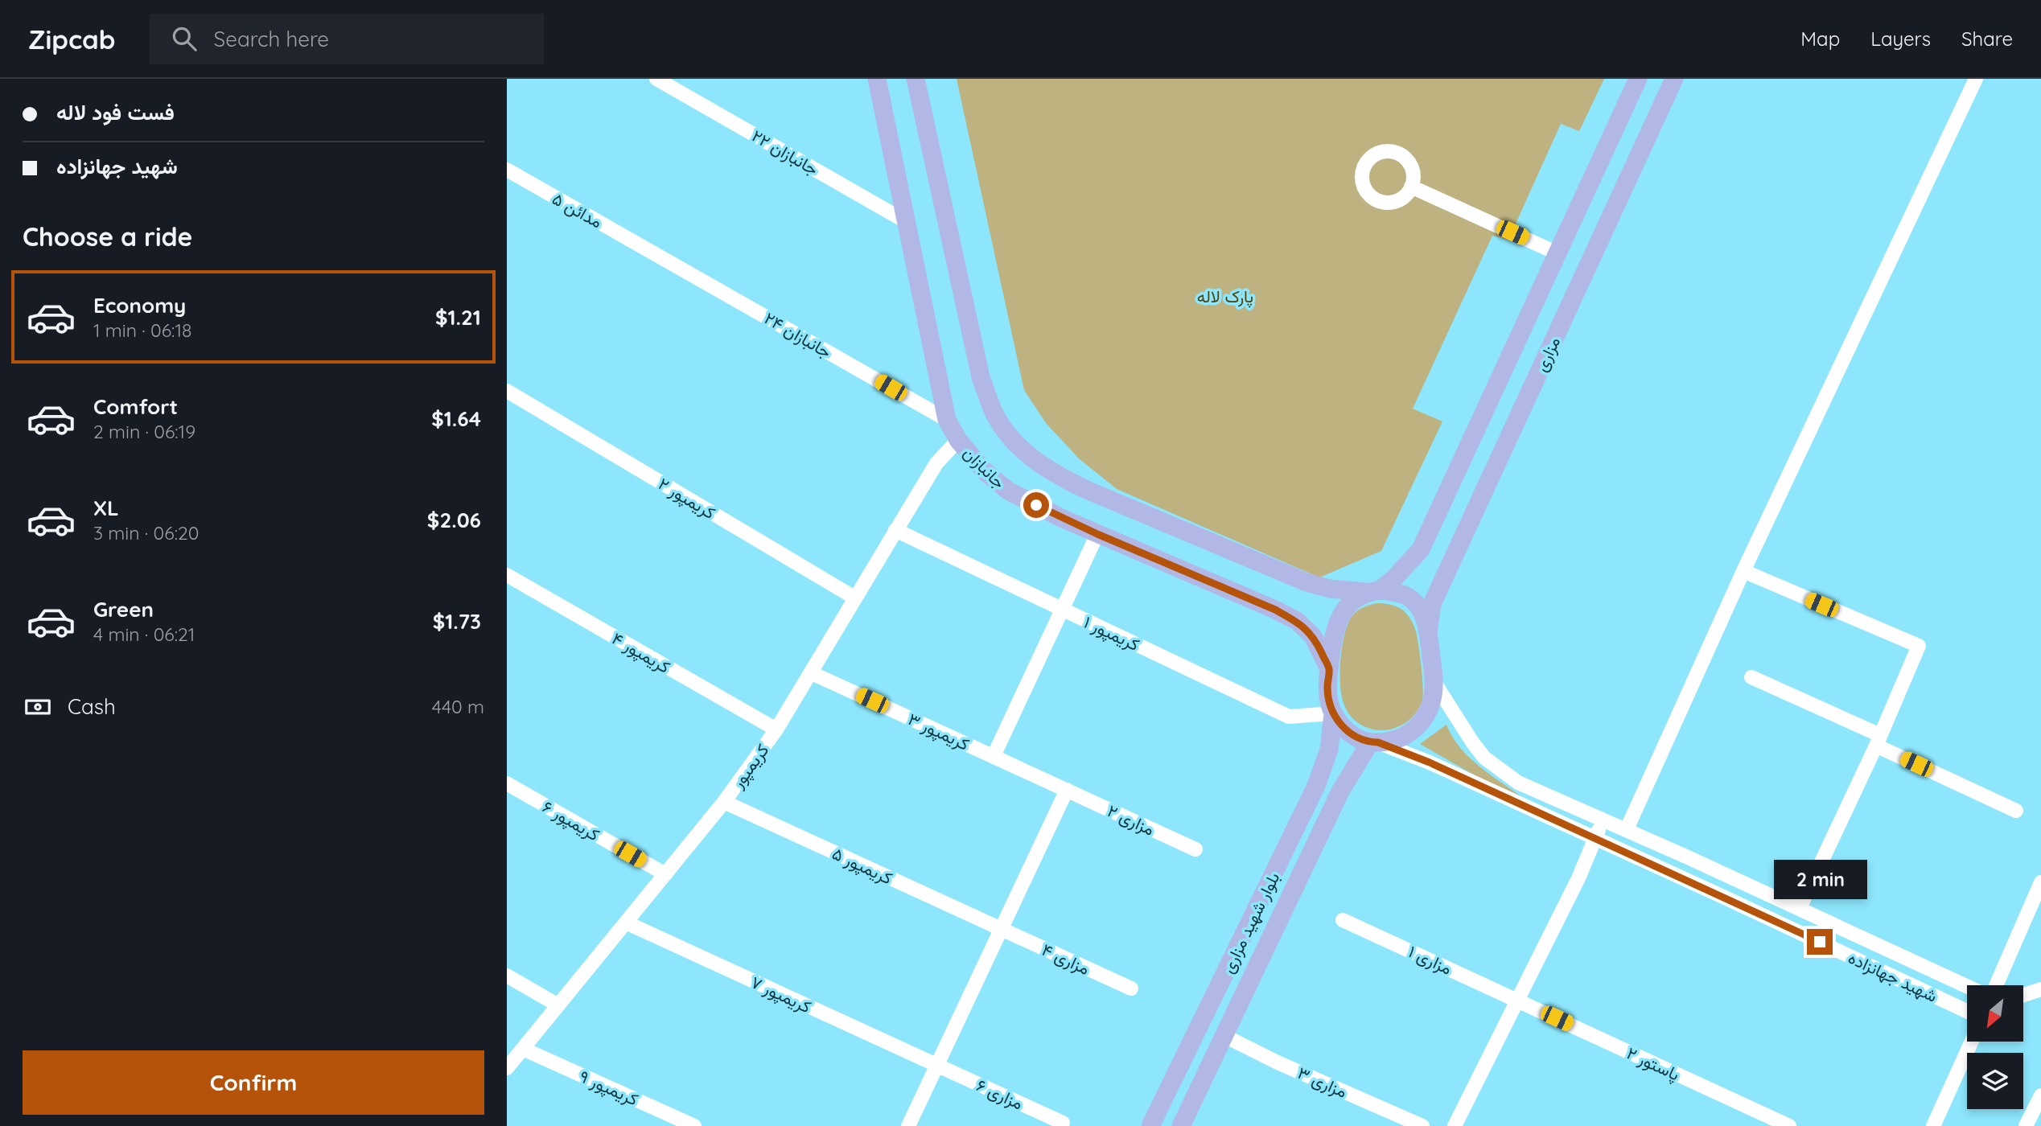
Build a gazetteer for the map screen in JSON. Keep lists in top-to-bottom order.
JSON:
{
  "streets": {
    "main road": ["مزاری", "جانبازان", "بلوار شهید مزاری"],
    "street": [
      "جانبازان ۲۲",
      "مدائن ۵",
      "جانبازان ۲۴",
      "کریمپور ۲",
      "کریمپور ۱",
      "کریمپور ۴",
      "کریمپور ۳",
      "کریمپور",
      "مزاری ۲",
      "کریمپور ۶",
      "کریمپور ۵",
      "مزاری ۴",
      "مزاری ۱",
      "شهید جهانزاده",
      "کریمپور ۷",
      "پاستور ۲",
      "مزاری ۳",
      "کریمپور ۹",
      "مزاری ۶"
    ]
  },
  "crossings": [
    ["جانبازان ۲۲", "جانبازان"],
    ["مدائن ۵", "جانبازان ۲۴"],
    ["جانبازان ۲۴", "جانبازان"],
    ["مزاری", "جانبازان"],
    ["مزاری", "کریمپور ۱"],
    ["مزاری", "بلوار شهید مزاری"],
    ["مزاری", "شهید جهانزاده"],
    ["جانبازان", "کریمپور ۱"],
    ["جانبازان", "کریمپور"],
    ["جانبازان", "بلوار شهید مزاری"],
    ["جانبازان", "شهید جهانزاده"],
    ["کریمپور ۲", "کریمپور"],
    ["کریمپور ۱", "کریمپور"],
    ["کریمپور ۱", "بلوار شهید مزاری"],
    ["کریمپور ۱", "شهید جهانزاده"],
    ["کریمپور ۴", "کریمپور"],
    ["کریمپور ۳", "کریمپور"],
    ["کریمپور ۳", "مزاری ۲"],
    ["کریمپور", "کریمپور ۶"],
    ["کریمپور", "کریمپور ۵"],
    ["کریمپور", "کریمپور ۷"],
    ["کریمپور", "کریمپور ۹"],
    ["کریمپور ۵", "مزاری ۴"],
    ["بلوار شهید مزاری", "شهید جهانزاده"],
    ["بلوار شهید مزاری", "مزاری ۳"],
    ["مزاری ۱", "پاستور ۲"],
    ["کریمپور ۷", "مزاری ۶"]
  ],
  "parks": ["پارک لاله"],
  "north": "bottom left",
  "page": {
    "header": "Zipcab",
    "search": "Search here",
    "nav": ["Map", "Layers", "Share"],
    "banner": ["فست فود لاله", "شهید جهانزاده"],
    "heading": "Choose a ride",
    "list": [
      {
        "name": "Economy",
        "note": "1 min · 06:18",
        "value": "$1.21"
      },
      {
        "name": "Comfort",
        "note": "2 min · 06:19",
        "value": "$1.64"
      },
      {
        "name": "XL",
        "note": "3 min · 06:20",
        "value": "$2.06"
      },
      {
        "name": "Green",
        "note": "4 min · 06:21",
        "value": "$1.73"
      }
    ],
    "pay": ["Cash", "440 m"],
    "bubble": "2 min",
    "buttons": "Confirm"
  }
}
